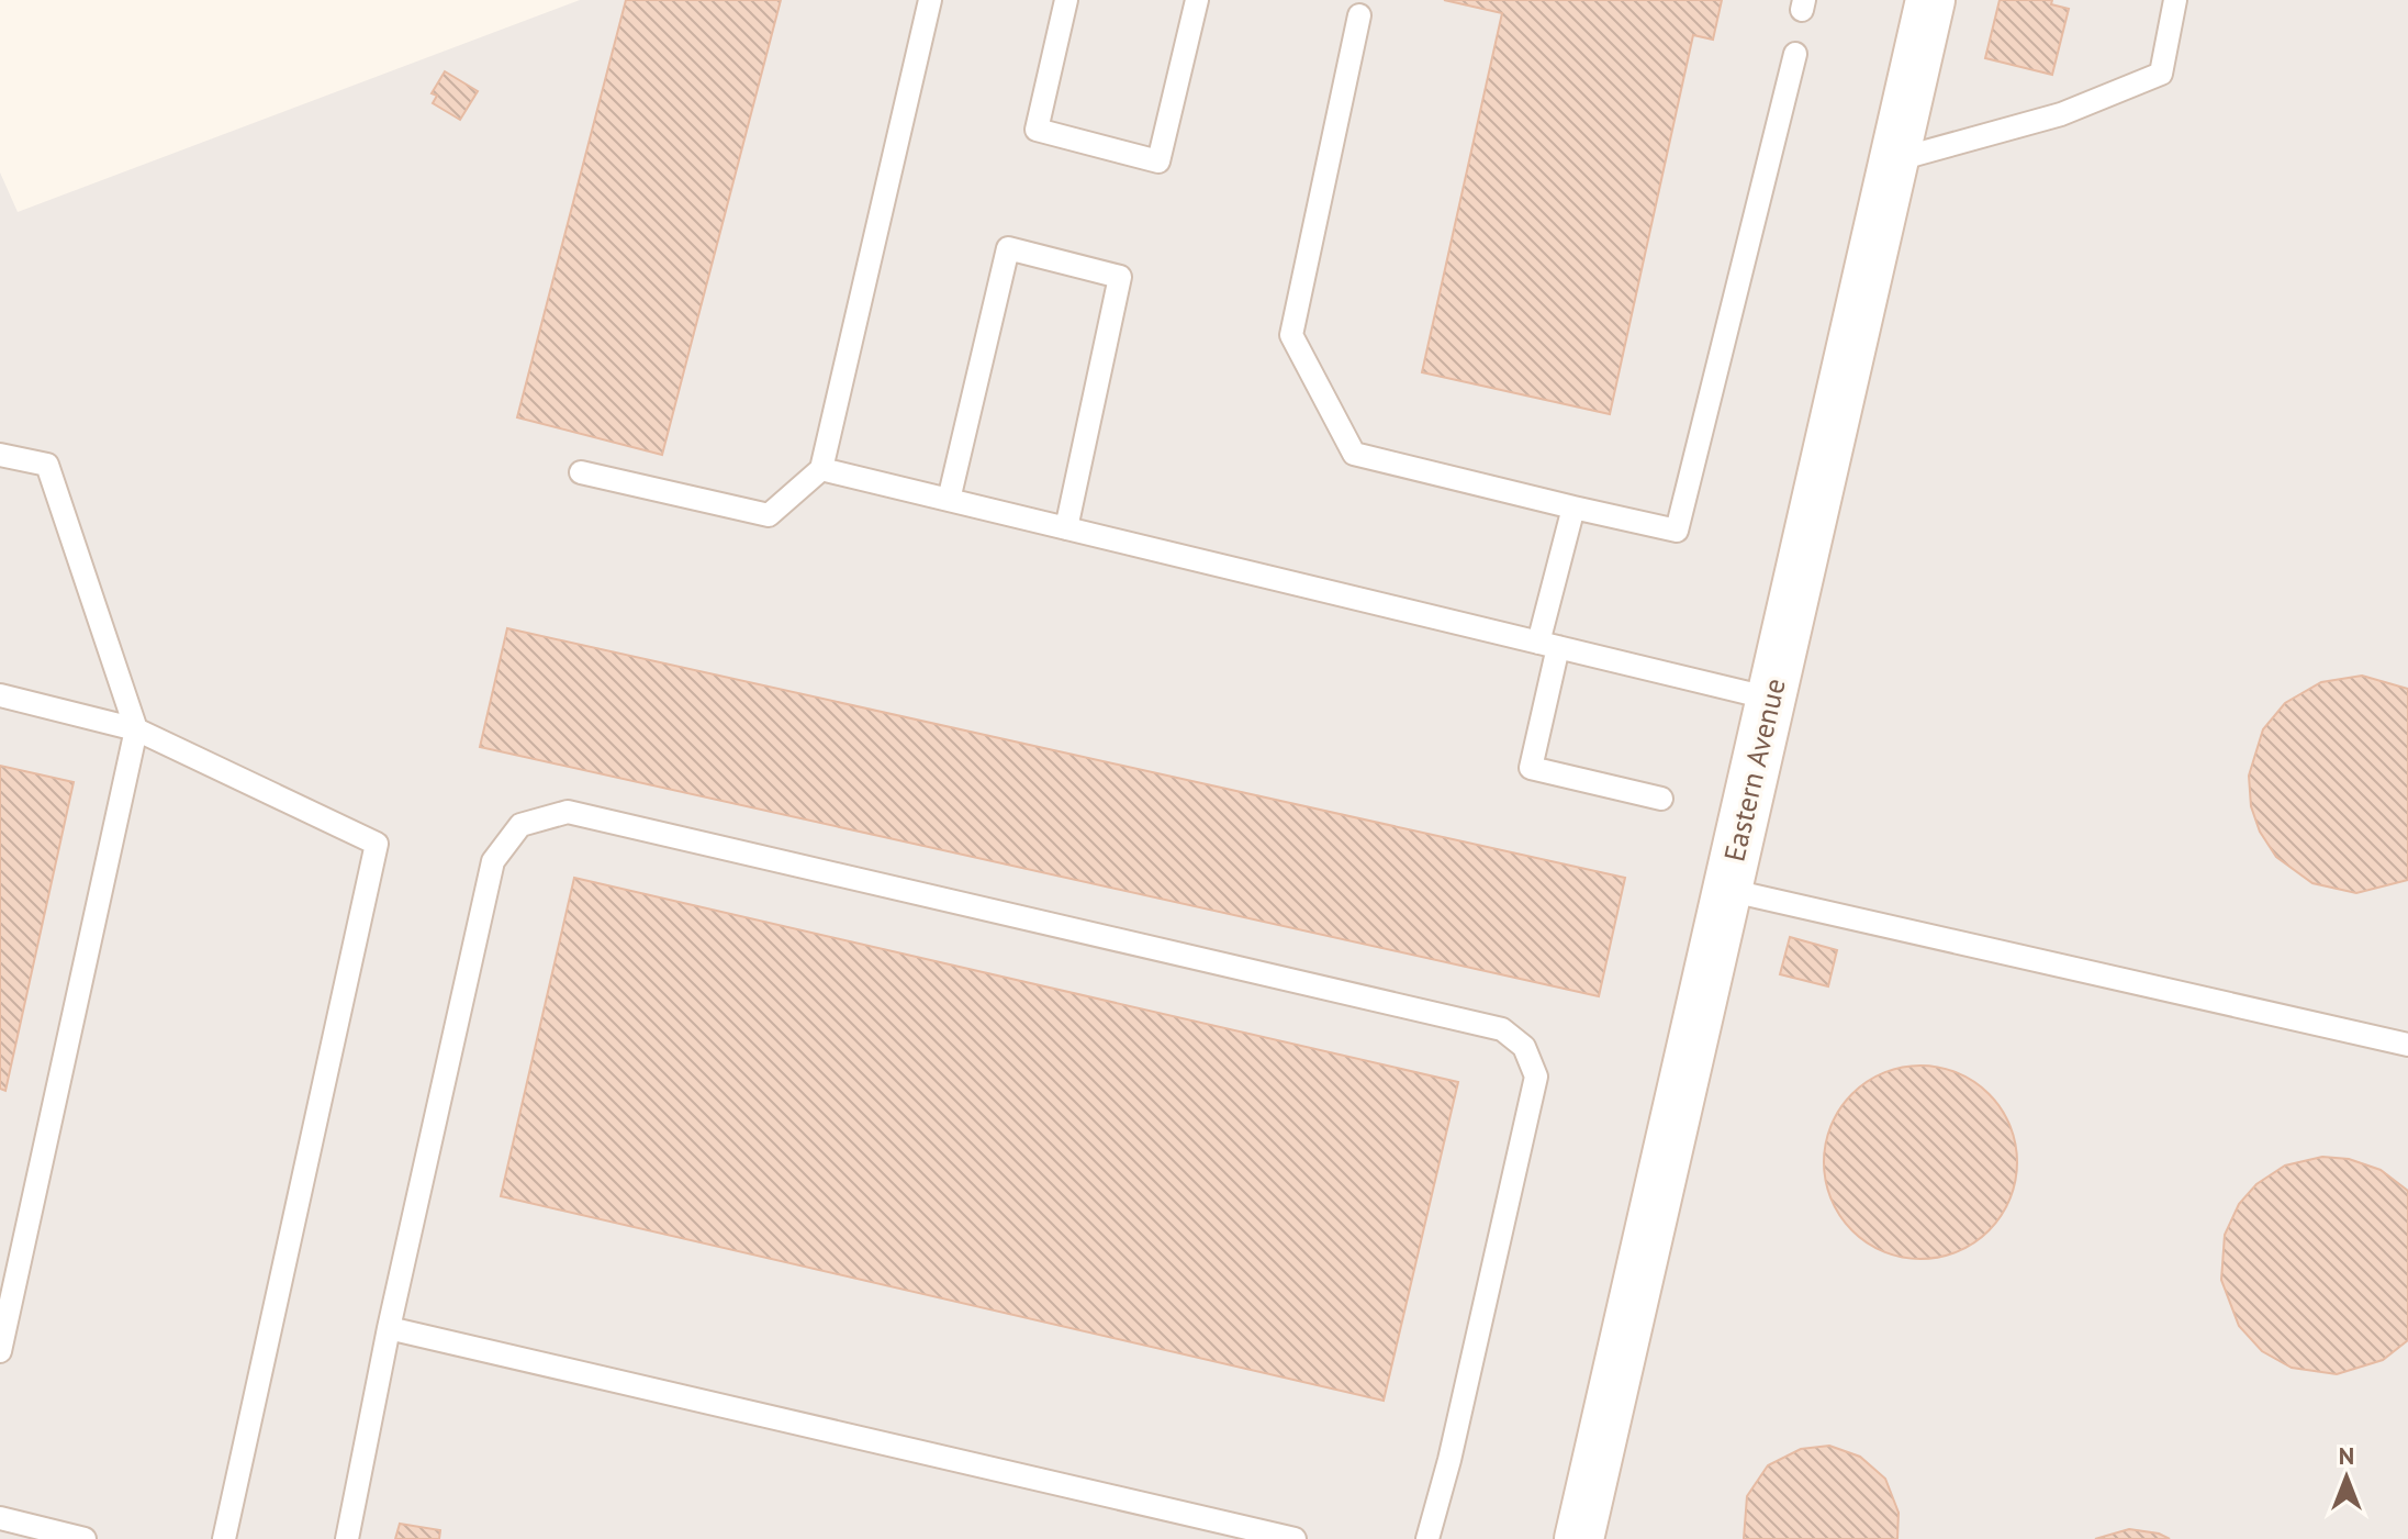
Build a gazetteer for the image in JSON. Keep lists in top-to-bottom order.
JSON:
{
  "streets": {
    "main road": ["Eastern Avenue"]
  },
  "north": "top"
}
